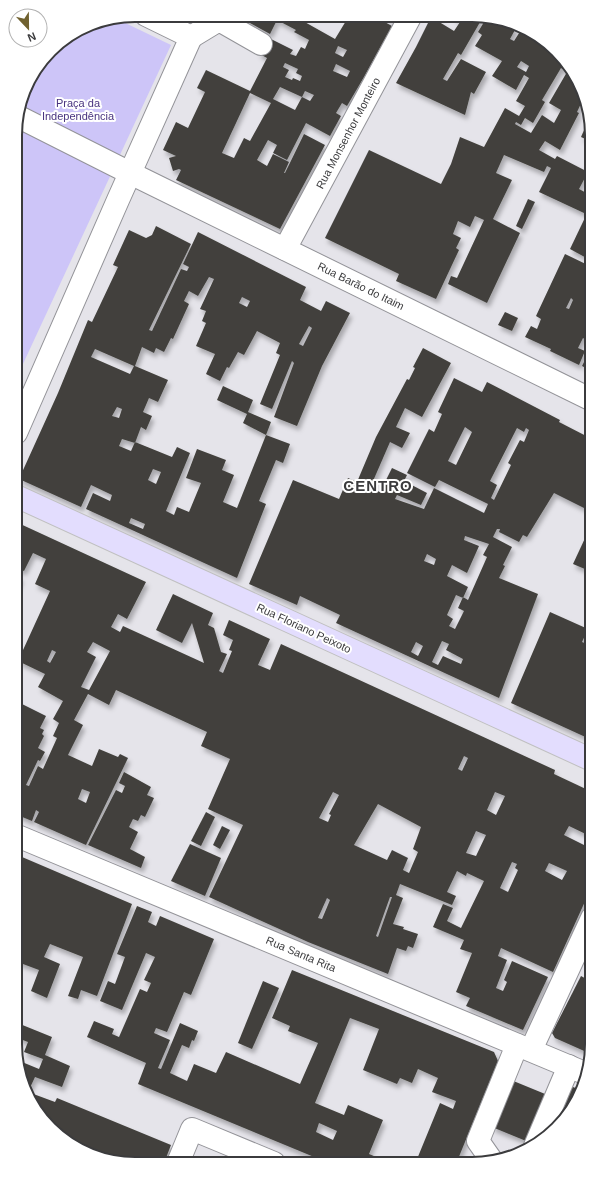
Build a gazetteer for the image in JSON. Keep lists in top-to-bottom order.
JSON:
{
  "streets": {
    "main road": ["Rua Floriano Peixoto"],
    "street": ["Rua Monsenhor Monteiro", "Rua Barão do Itaim", "Rua Santa Rita"]
  },
  "crossings": [
    ["Rua Monsenhor Monteiro", "Rua Barão do Itaim"]
  ],
  "districts": ["CENTRO"],
  "parks": ["Praça da Independência"],
  "north": "bottom"
}
